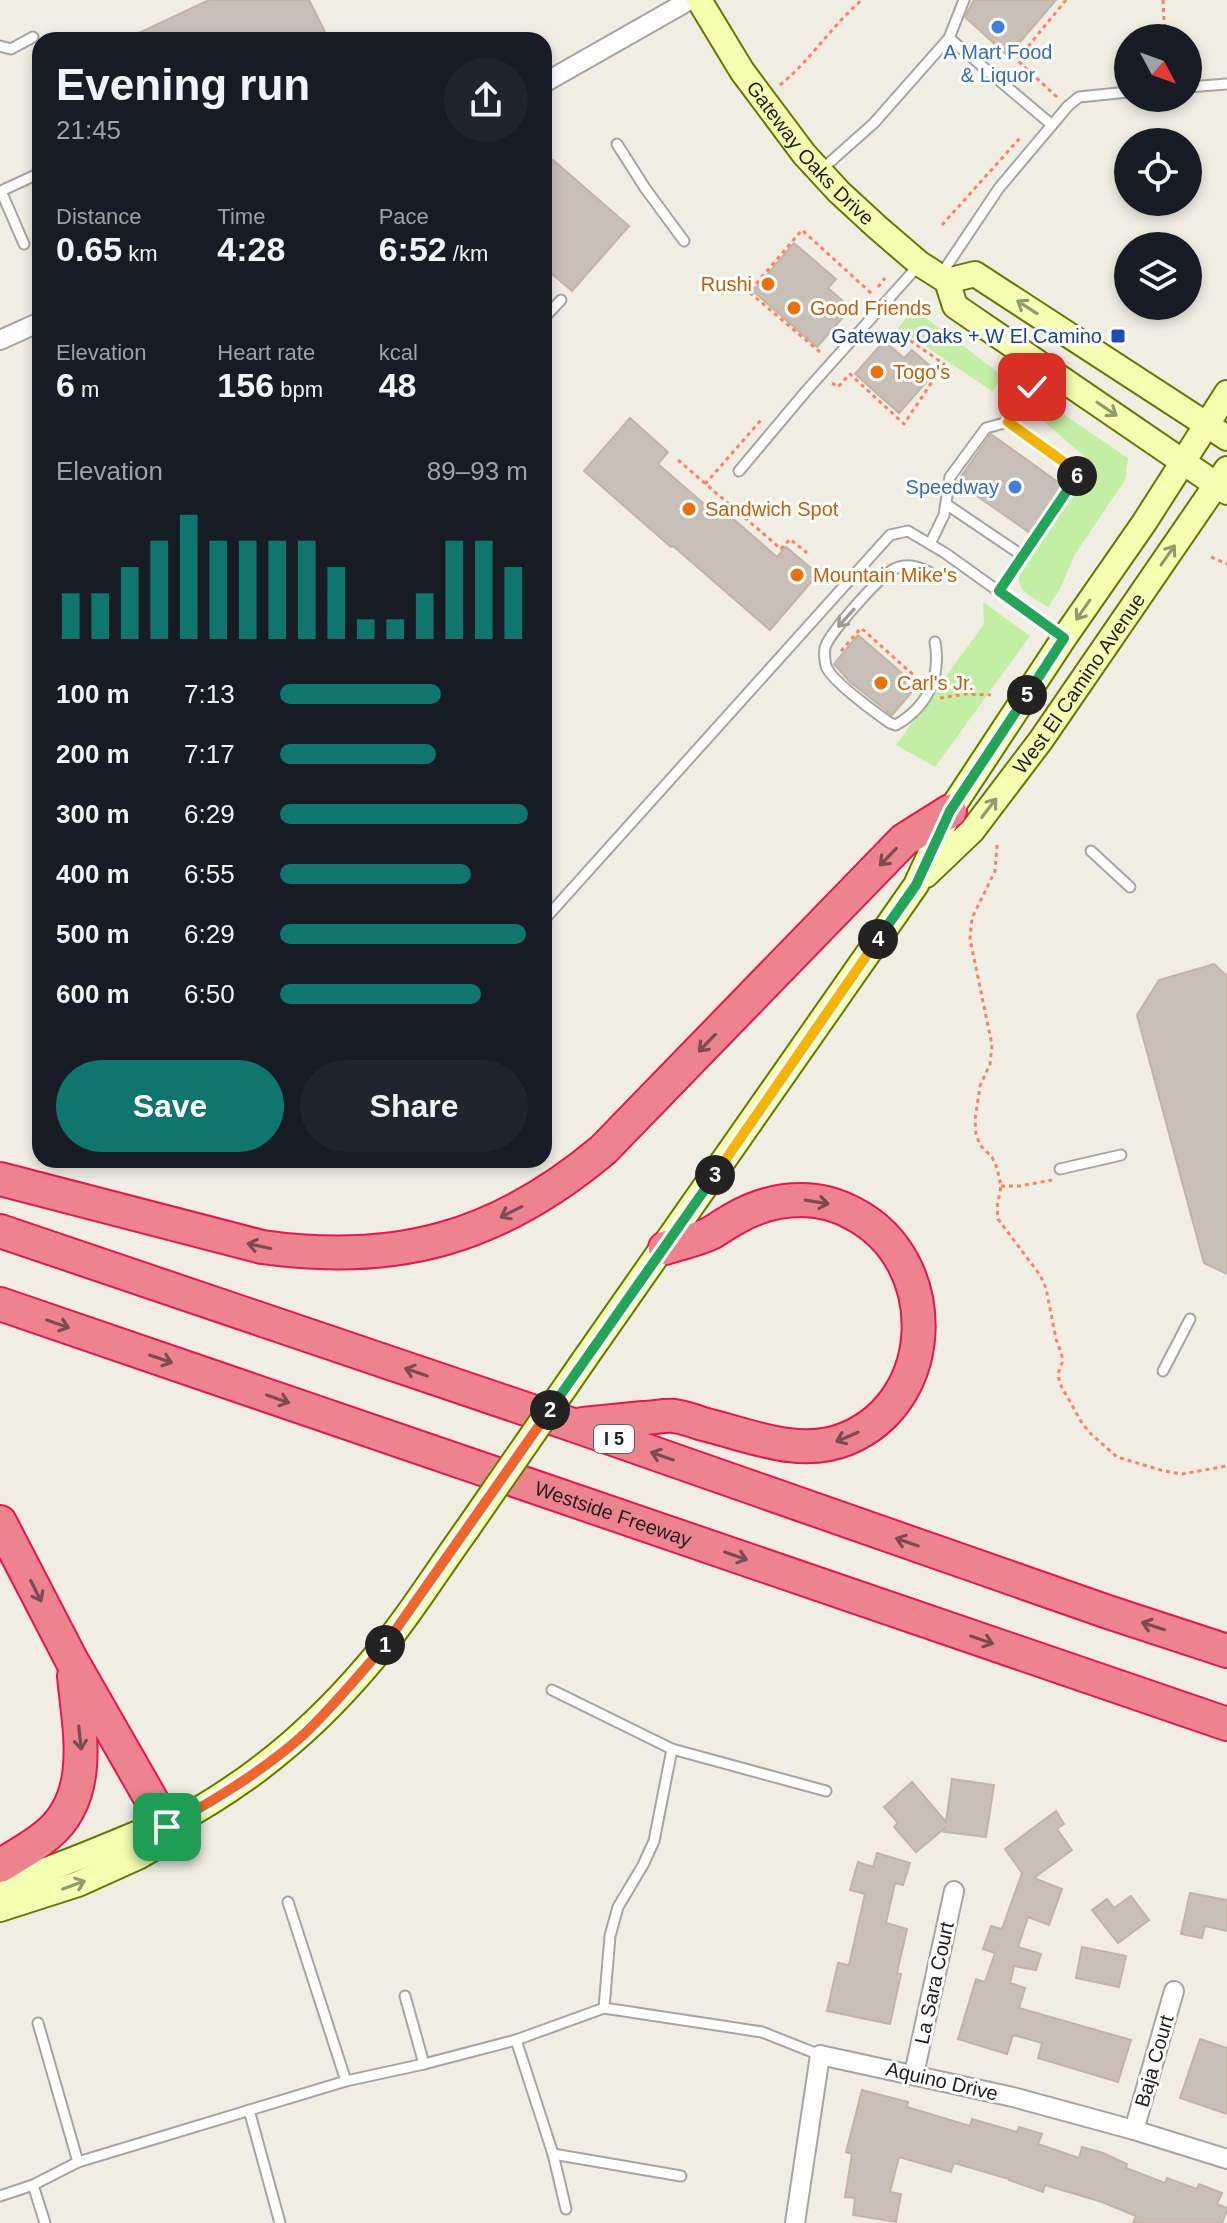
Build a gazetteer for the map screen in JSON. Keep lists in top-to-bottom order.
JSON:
{
  "streets": {
    "highway": ["I 5", "Westside Freeway"],
    "main road": ["Gateway Oaks Drive", "West El Camino Avenue"],
    "street": ["La Sara Court", "Baja Court", "Aquino Drive"]
  },
  "crossings": [
    ["Gateway Oaks Drive", "West El Camino Avenue"],
    ["La Sara Court", "Aquino Drive"],
    ["Baja Court", "Aquino Drive"]
  ],
  "places": {
    "other": [
      "A Mart Food & Liquor",
      "Rushi",
      "Good Friends",
      "Togo's",
      "Speedway",
      "Sandwich Spot",
      "Mountain Mike's",
      "Carl's Jr."
    ],
    "transit": ["Gateway Oaks + W El Camino"]
  },
  "north": "bottom right",
  "page": {
    "heading": ["Evening run", "21:45"],
    "stats": [
      ["Distance", "0.65 km"],
      ["Time", "4:28"],
      ["Pace", "6:52 /km"],
      ["Elevation", "6 m"],
      ["Heart rate", "156 bpm"],
      ["kcal", "48"]
    ],
    "chart": ["Elevation", "89–93 m"],
    "pins": [
      "6",
      "5",
      "4",
      "3",
      "2",
      "1"
    ],
    "list": [
      {
        "name": "100 m",
        "note": "7:13"
      },
      {
        "name": "200 m",
        "note": "7:17"
      },
      {
        "name": "300 m",
        "note": "6:29"
      },
      {
        "name": "400 m",
        "note": "6:55"
      },
      {
        "name": "500 m",
        "note": "6:29"
      },
      {
        "name": "600 m",
        "note": "6:50"
      }
    ],
    "buttons": ["Save", "Share"]
  }
}
